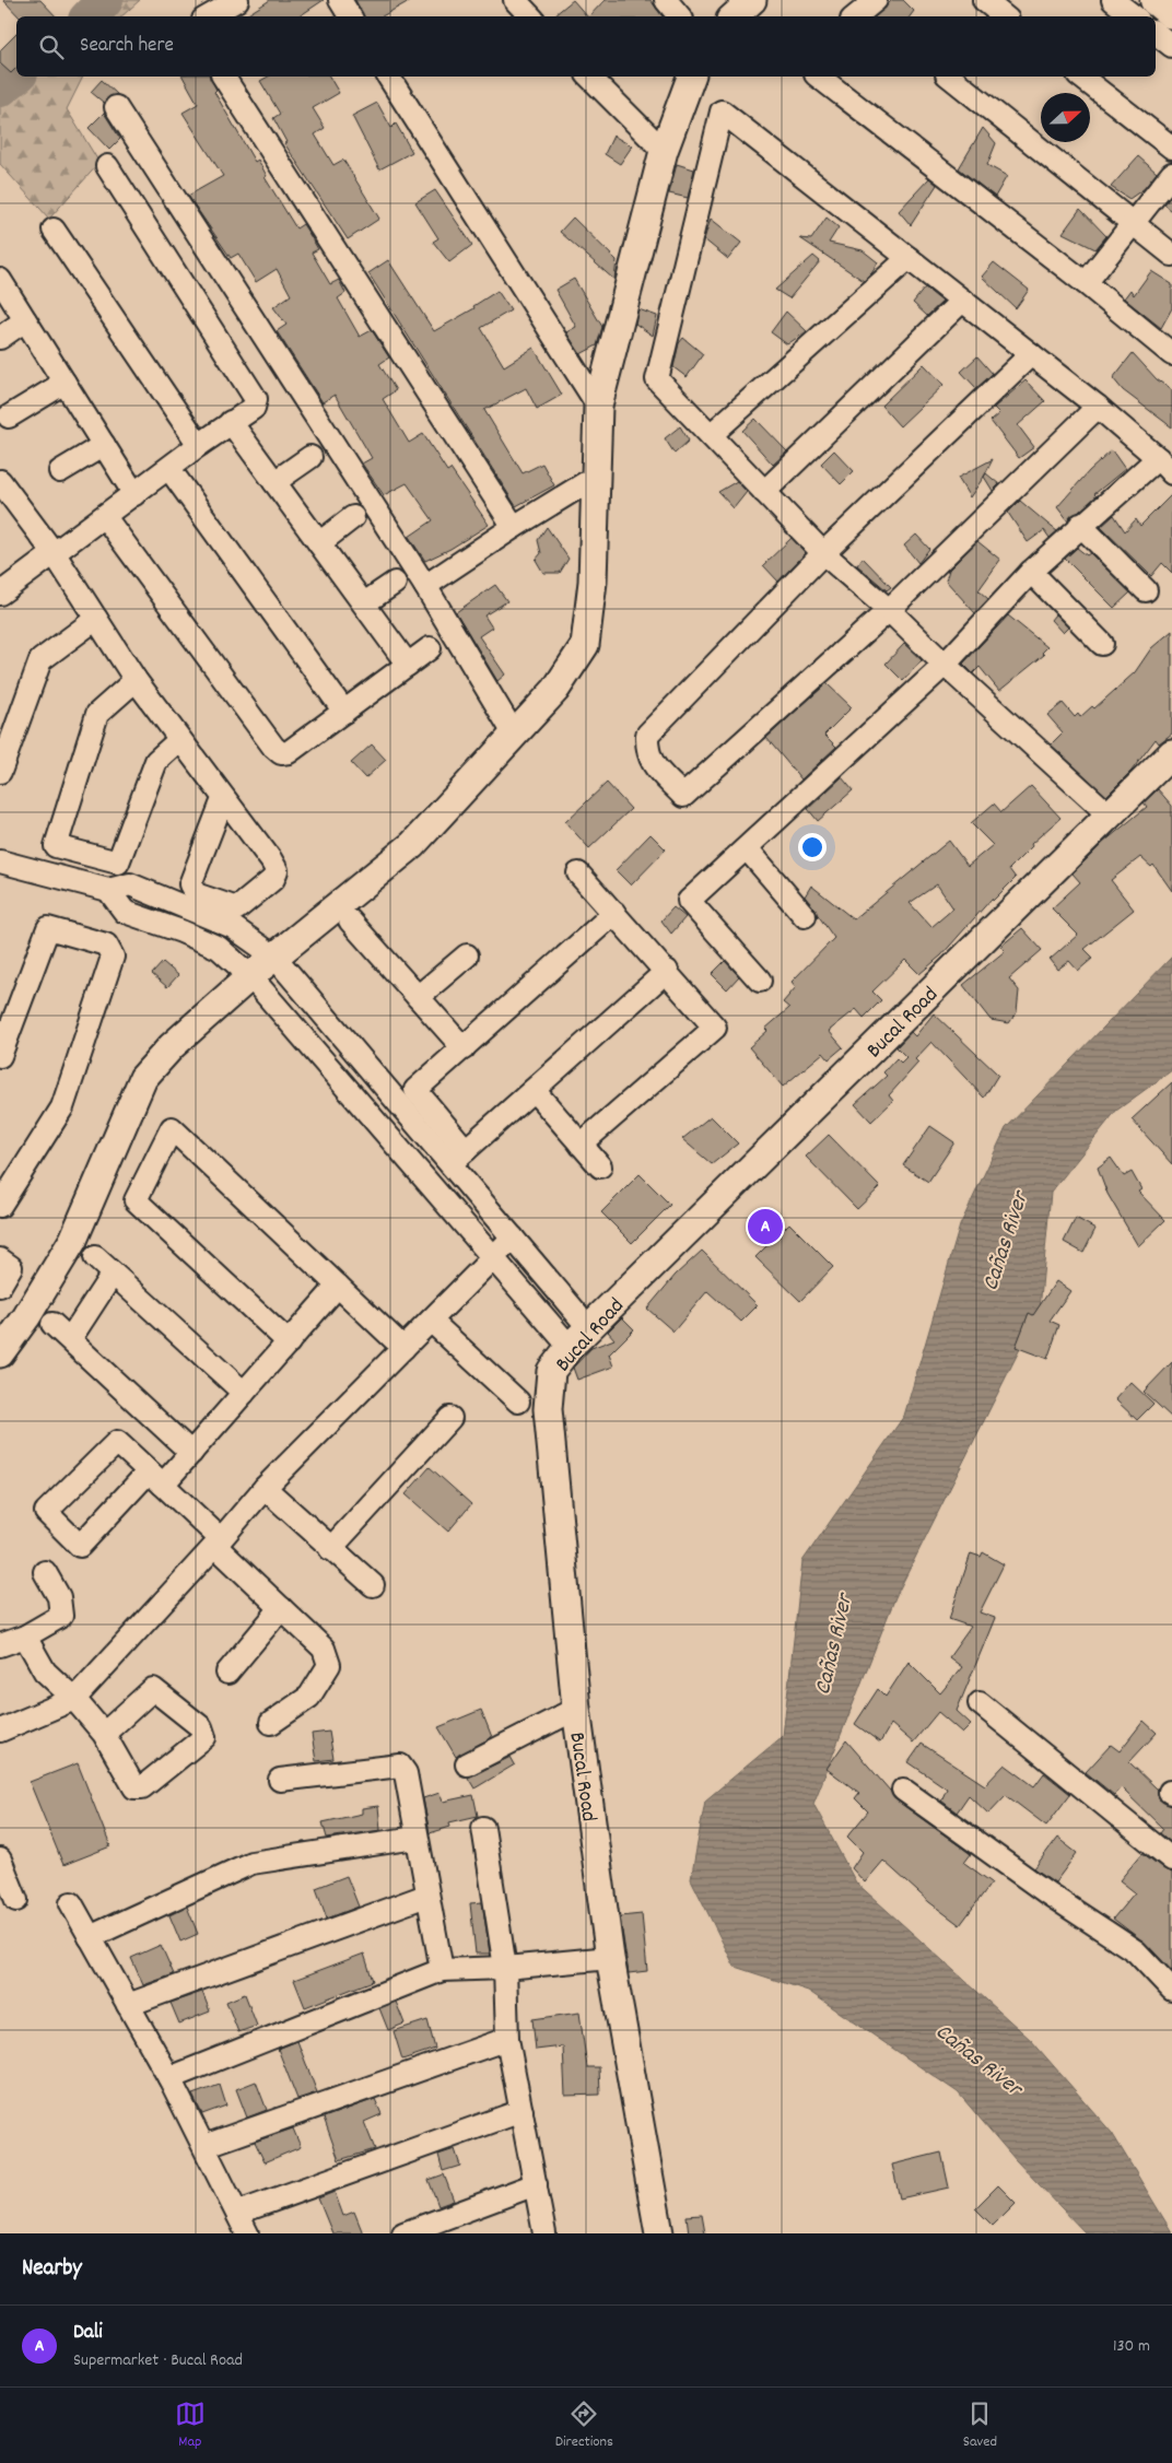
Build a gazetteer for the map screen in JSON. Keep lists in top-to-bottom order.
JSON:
{
  "streets": {
    "street": ["Bucal Road"]
  },
  "water": ["Cañas River"],
  "north": "right",
  "page": {
    "search": "Search here",
    "pins": "A",
    "heading": "Nearby",
    "list": [
      {
        "mark": "A",
        "name": "Dali",
        "note": "Supermarket · Bucal Road",
        "value": "130 m"
      }
    ],
    "nav": ["Map", "Directions", "Saved"]
  }
}
